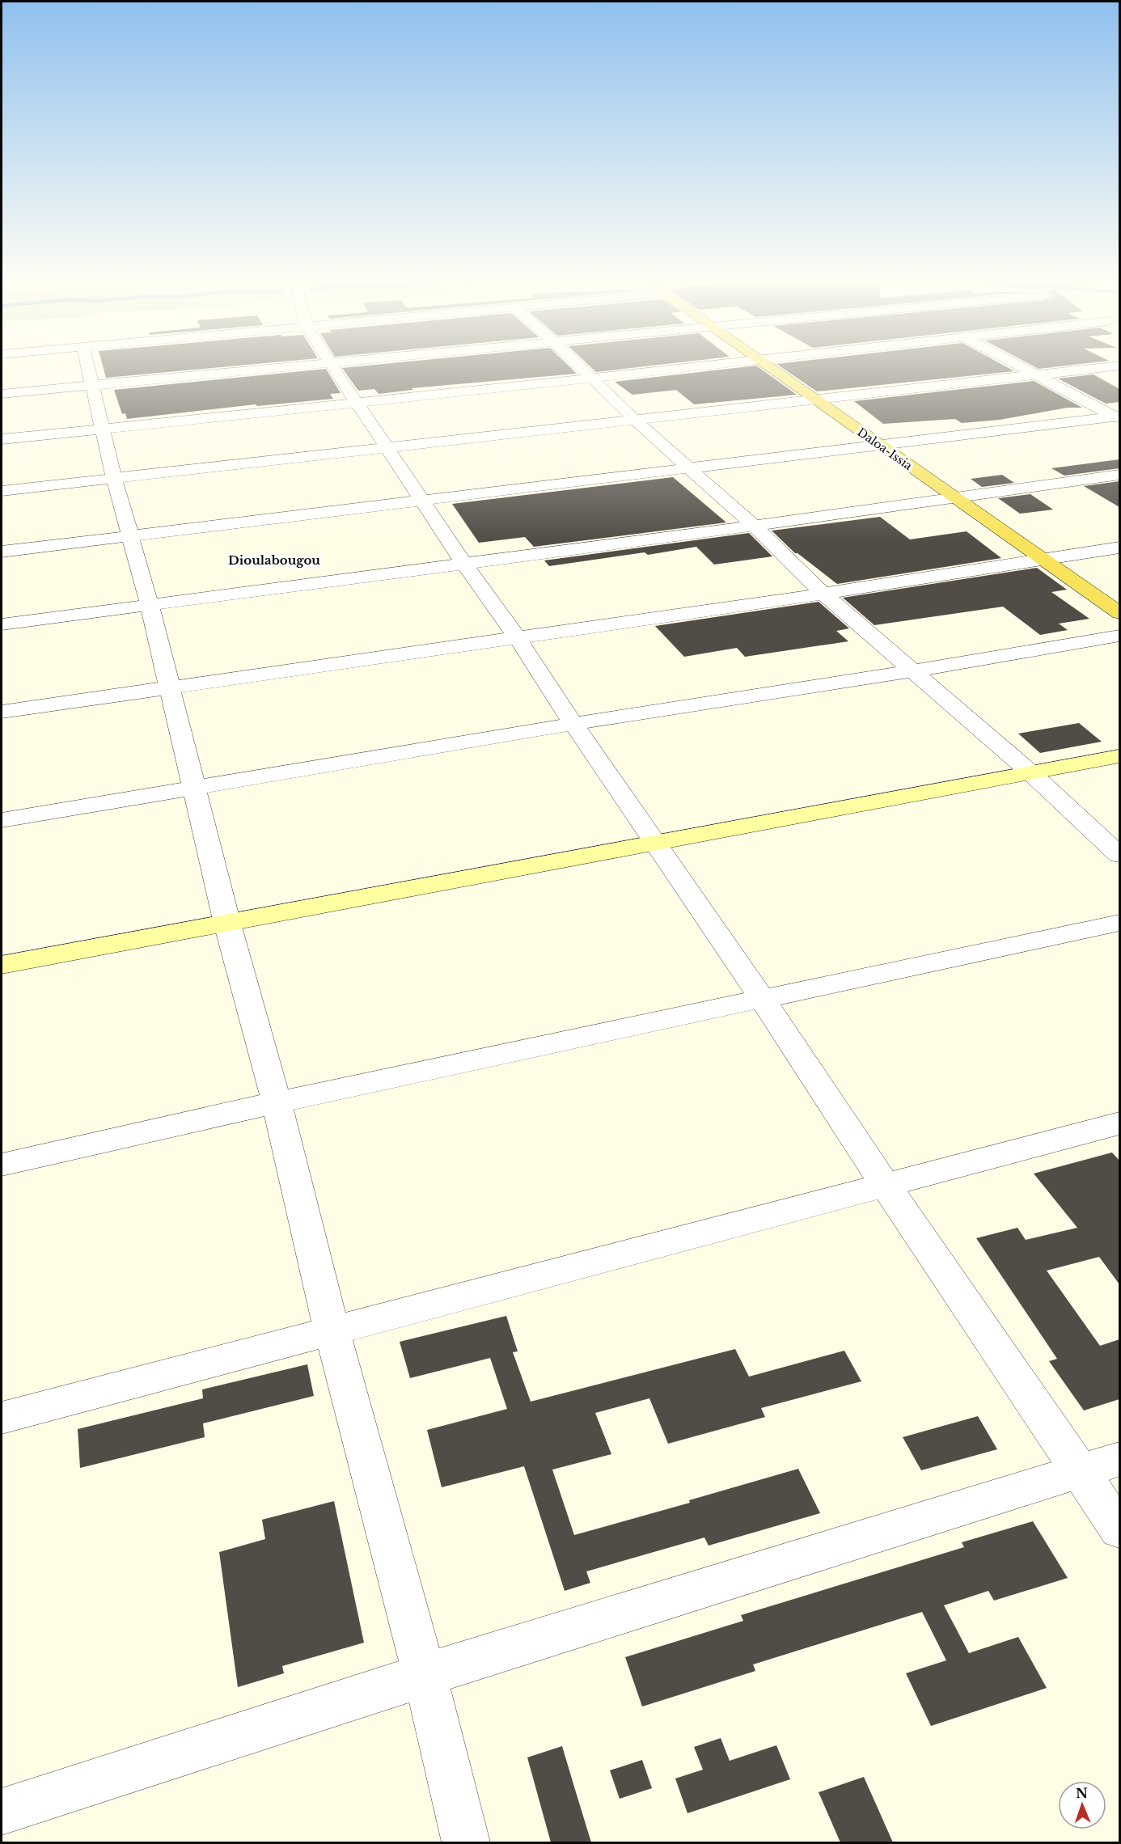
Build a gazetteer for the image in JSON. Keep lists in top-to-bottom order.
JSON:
{
  "streets": {
    "main road": ["Daloa-Issia"]
  },
  "districts": ["Dioulabougou"],
  "north": "top"
}
